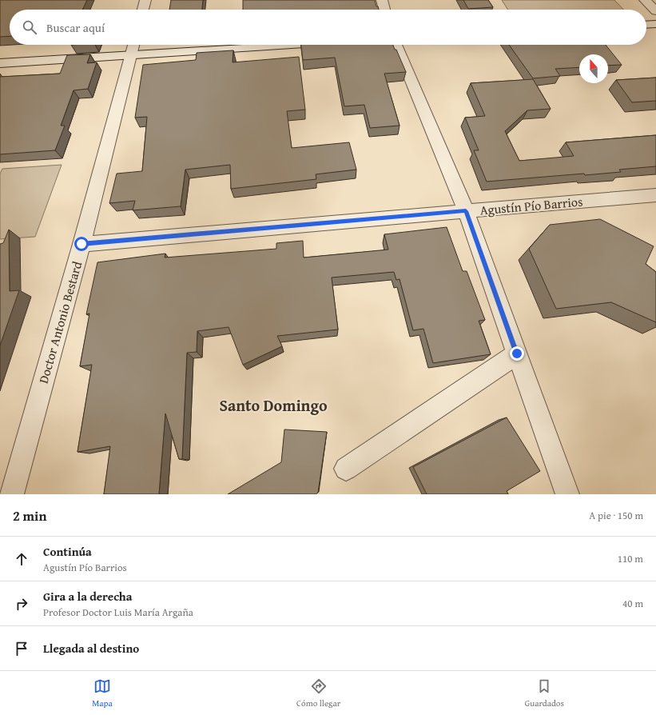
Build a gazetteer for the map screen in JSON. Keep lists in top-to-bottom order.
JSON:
{
  "streets": {
    "street": ["Agustín Pío Barrios", "Doctor Antonio Bestard"]
  },
  "crossings": [
    ["Agustín Pío Barrios", "Doctor Antonio Bestard"]
  ],
  "districts": ["Santo Domingo"],
  "north": "top",
  "page": {
    "search": "Buscar aquí",
    "heading": ["2 min", "A pie · 150 m"],
    "list": [
      ["Continúa", "Agustín Pío Barrios", "110 m"],
      ["Gira a la derecha", "Profesor Doctor Luis María Argaña", "40 m"],
      "Llegada al destino"
    ],
    "nav": ["Mapa", "Cómo llegar", "Guardados"]
  }
}
